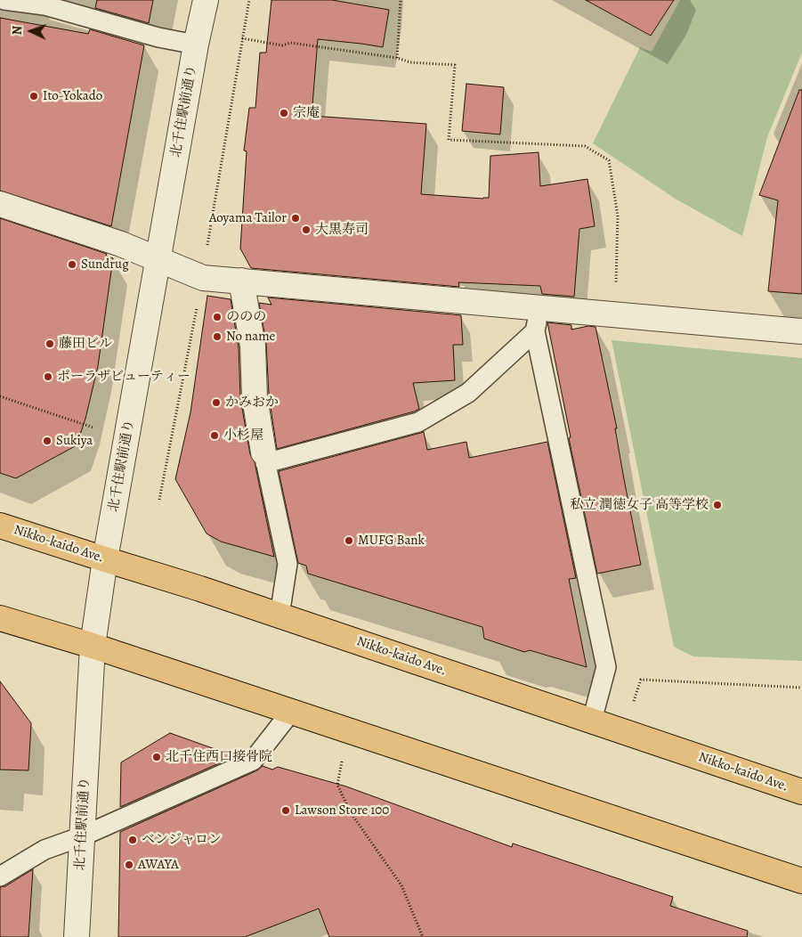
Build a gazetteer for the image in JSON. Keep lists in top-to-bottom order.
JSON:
{
  "streets": {
    "highway": ["Nikko-kaido Ave."],
    "street": ["北千住駅前通り"]
  },
  "crossings": [
    ["北千住駅前通り", "Nikko-kaido Ave."]
  ],
  "places": [
    "Ito-Yokado",
    "宗庵",
    "Aoyama Tailor",
    "大黒寿司",
    "Sundrug",
    "ののの",
    "No name",
    "藤田ビル",
    "ポーラザビューティー",
    "かみおか",
    "小杉屋",
    "Sukiya",
    "私立 潤徳女子 高等学校",
    "MUFG Bank",
    "北千住西口接骨院",
    "Lawson Store 100",
    "ベンジャロン",
    "AWAYA"
  ],
  "north": "left"
}
